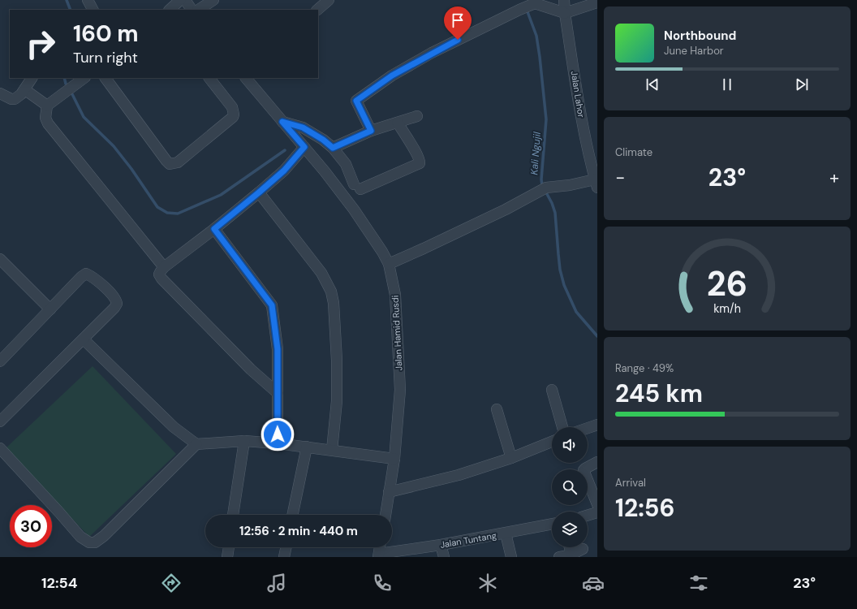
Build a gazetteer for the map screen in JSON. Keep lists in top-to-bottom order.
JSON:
{
  "streets": {
    "street": ["Jalan Lahor", "Jalan Hamid Rusdi", "Jalan Tuntang"]
  },
  "water": ["Kali Ngujil"],
  "page": {
    "turn": ["160 m", "Turn right"],
    "song": ["Northbound", "June Harbor"],
    "tile": [
      "Climate",
      ["Range · 49%", "245 km"],
      ["Arrival", "12:56"]
    ],
    "heat": ["−", "23°", "+"],
    "limit": "30",
    "trip": "12:56 · 2 min · 440 m",
    "tabs": ["12:54", "23°"],
    "gauge": ["26", "km/h"]
  }
}
